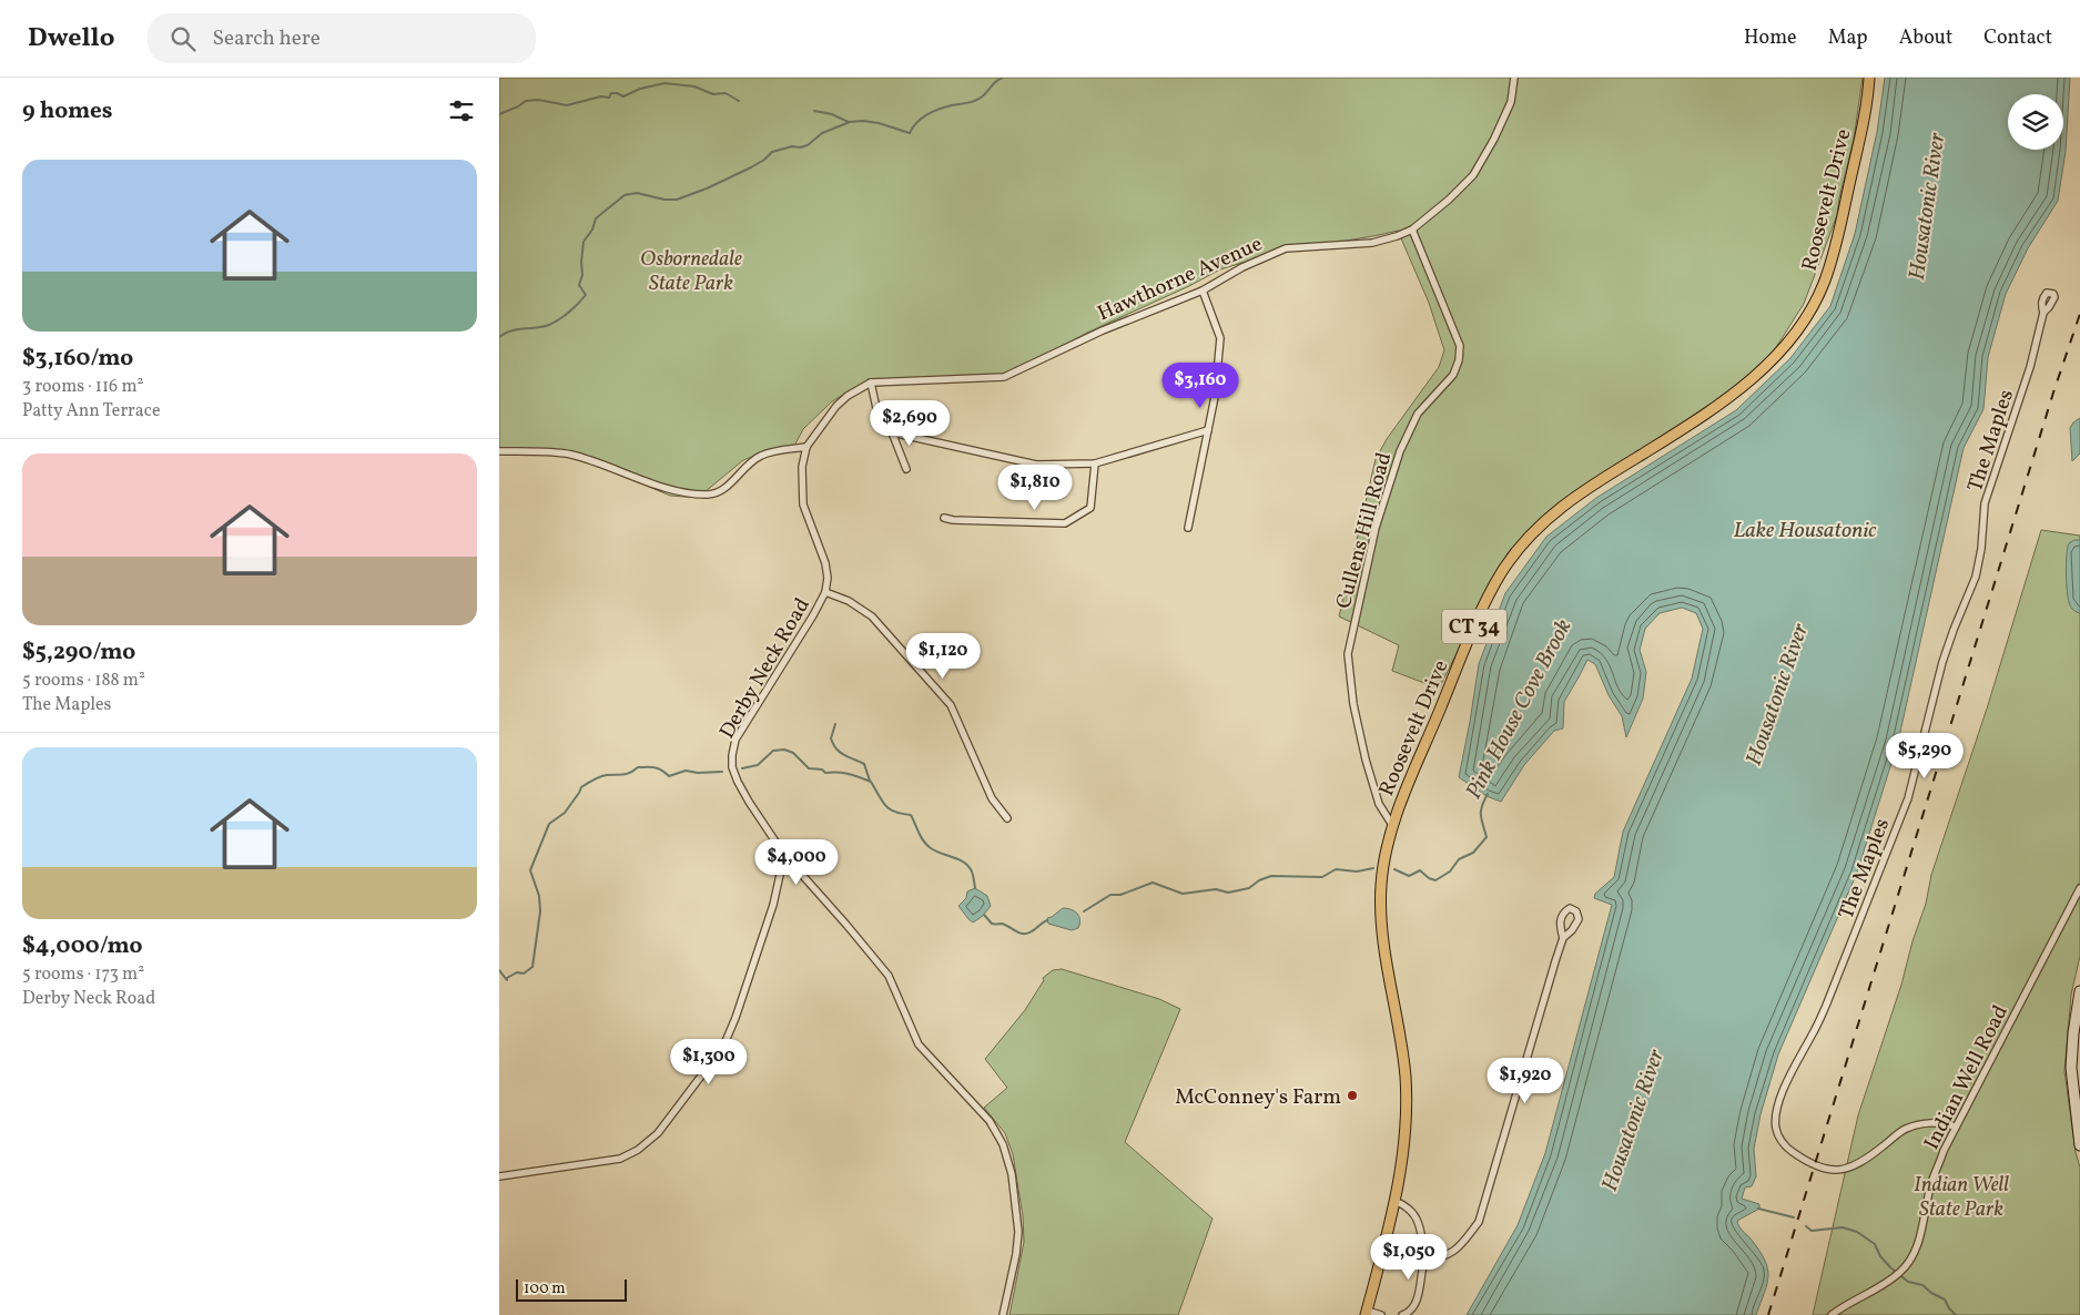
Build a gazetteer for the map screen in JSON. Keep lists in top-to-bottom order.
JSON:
{
  "streets": {
    "main road": ["Roosevelt Drive", "CT 34"],
    "street": [
      "Hawthorne Avenue",
      "The Maples",
      "Cullens Hill Road",
      "Derby Neck Road",
      "Indian Well Road"
    ]
  },
  "crossings": [
    ["Roosevelt Drive", "Cullens Hill Road"],
    ["Hawthorne Avenue", "Cullens Hill Road"],
    ["Hawthorne Avenue", "Derby Neck Road"],
    ["The Maples", "Indian Well Road"]
  ],
  "water": ["Housatonic River", "Lake Housatonic", "Pink House Cove Brook"],
  "parks": ["Osbornedale State Park", "Indian Well State Park"],
  "places": ["McConney's Farm"],
  "scale_bar": "100 m",
  "page": {
    "header": "Dwello",
    "search": "Search here",
    "nav": [
      "Home",
      "Map",
      "About",
      "Contact"
    ],
    "heading": "9 homes",
    "list": [
      {
        "name": "$3,160/mo",
        "note": "3 rooms · 116 m² · Patty Ann Terrace"
      },
      {
        "name": "$5,290/mo",
        "note": "5 rooms · 188 m² · The Maples"
      },
      {
        "name": "$4,000/mo",
        "note": "5 rooms · 173 m² · Derby Neck Road"
      }
    ],
    "price": [
      "$3,160",
      "$2,690",
      "$1,810",
      "$1,120",
      "$5,290",
      "$4,000",
      "$1,300",
      "$1,920",
      "$1,050"
    ],
    "scale": "100 m"
  }
}
